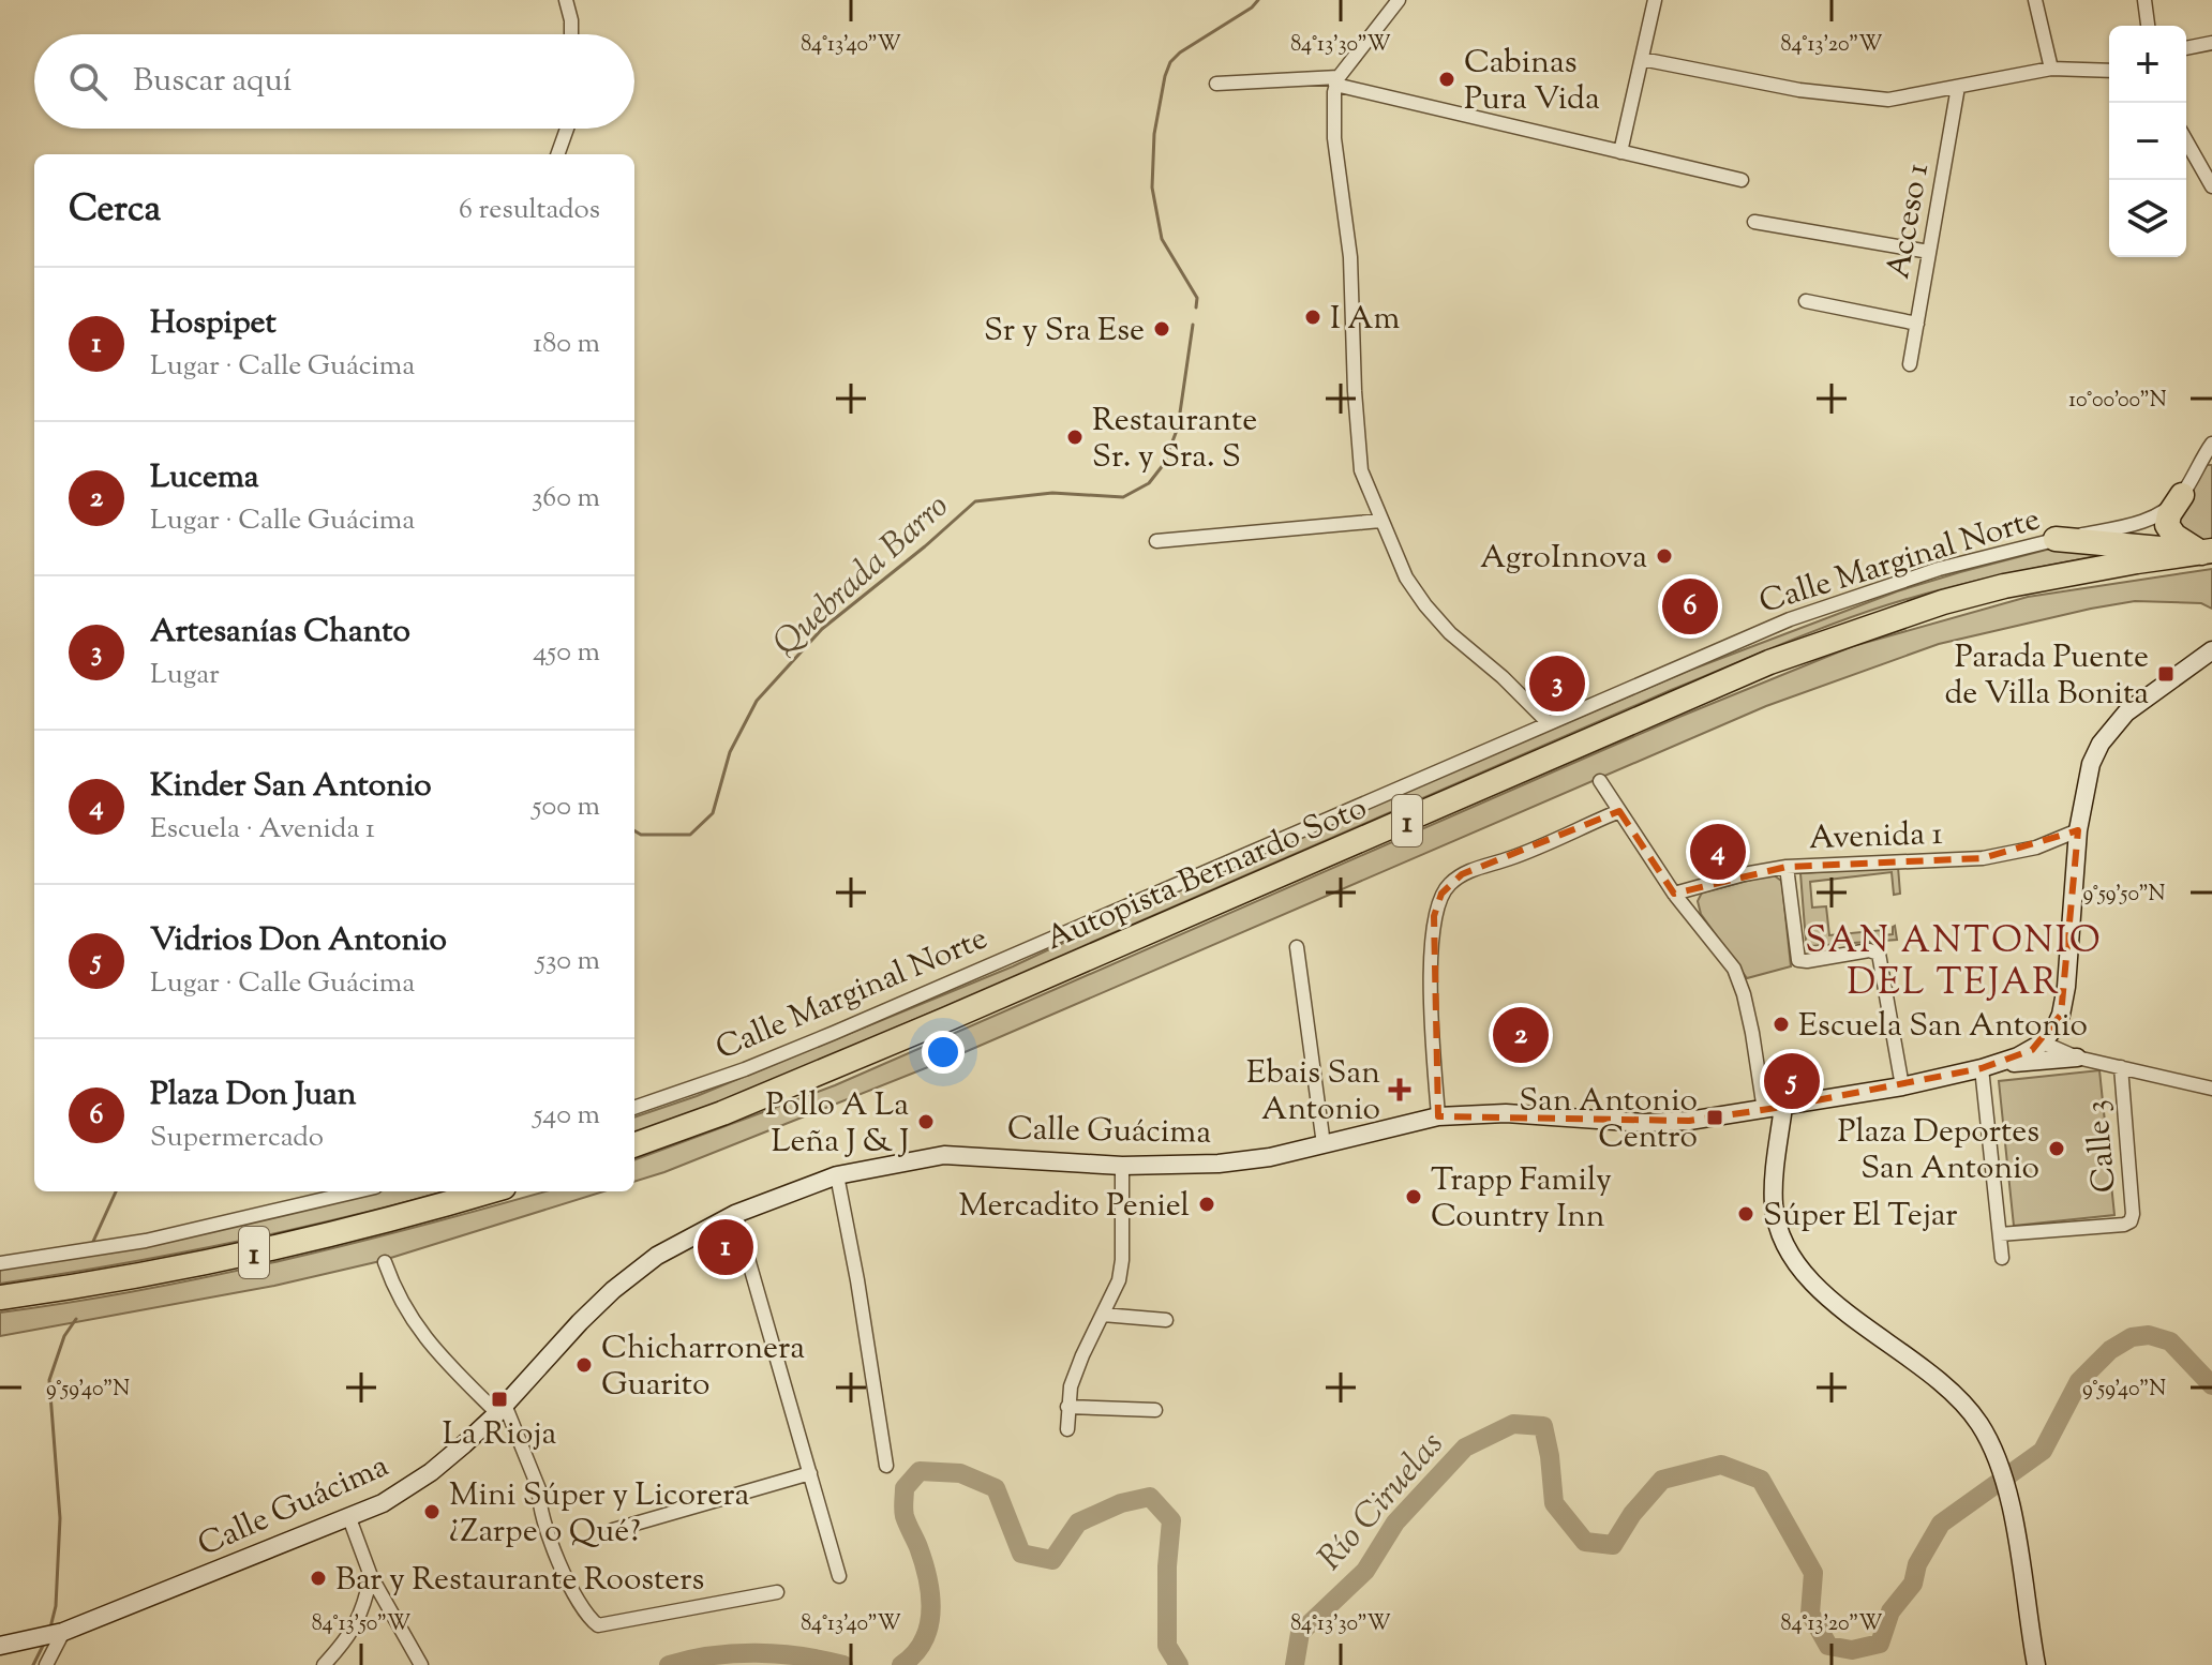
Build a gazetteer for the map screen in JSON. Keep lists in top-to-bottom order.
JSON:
{
  "streets": {
    "highway": ["1", "Autopista Bernardo Soto"],
    "main road": ["Calle Guácima"],
    "street": [
      "Acceso 1",
      "Calle Marginal Norte",
      "Avenida 1",
      "Calle 3"
    ]
  },
  "districts": ["SAN ANTONIO DEL TEJAR"],
  "water": ["Quebrada Barro", "Río Ciruelas"],
  "places": {
    "other": [
      "Cabinas Pura Vida",
      "I Am",
      "Sr y Sra Ese",
      "Restaurante Sr. y Sra. S",
      "AgroInnova",
      "Escuela San Antonio",
      "Pollo A La Leña J & J",
      "Plaza Deportes San Antonio",
      "Trapp Family Country Inn",
      "Mercadito Peniel",
      "Súper El Tejar",
      "Chicharronera Guarito",
      "Mini Súper y Licorera ¿Zarpe o Qué?",
      "Bar y Restaurante Roosters"
    ],
    "transit": ["Parada Puente de Villa Bonita", "San Antonio Centro", "La Rioja"],
    "health": ["Ebais San Antonio"]
  },
  "page": {
    "map_buttons": ["+", "−"],
    "search": "Buscar aquí",
    "heading": ["Cerca", "6 resultados"],
    "list": [
      {
        "mark": "1",
        "name": "Hospipet",
        "note": "Lugar · Calle Guácima",
        "value": "180 m"
      },
      {
        "mark": "2",
        "name": "Lucema",
        "note": "Lugar · Calle Guácima",
        "value": "360 m"
      },
      {
        "mark": "3",
        "name": "Artesanías Chanto",
        "note": "Lugar",
        "value": "450 m"
      },
      {
        "mark": "4",
        "name": "Kinder San Antonio",
        "note": "Escuela · Avenida 1",
        "value": "500 m"
      },
      {
        "mark": "5",
        "name": "Vidrios Don Antonio",
        "note": "Lugar · Calle Guácima",
        "value": "530 m"
      },
      {
        "mark": "6",
        "name": "Plaza Don Juan",
        "note": "Supermercado",
        "value": "540 m"
      }
    ],
    "pins": [
      "6",
      "3",
      "4",
      "2",
      "5",
      "1"
    ]
  },
  "coordinates": [
    "84°13'40\"W",
    "84°13'30\"W",
    "84°13'20\"W",
    "10°00'00\"N",
    "9°59'50\"N",
    "9°59'40\"N",
    "84°13'50\"W"
  ]
}
